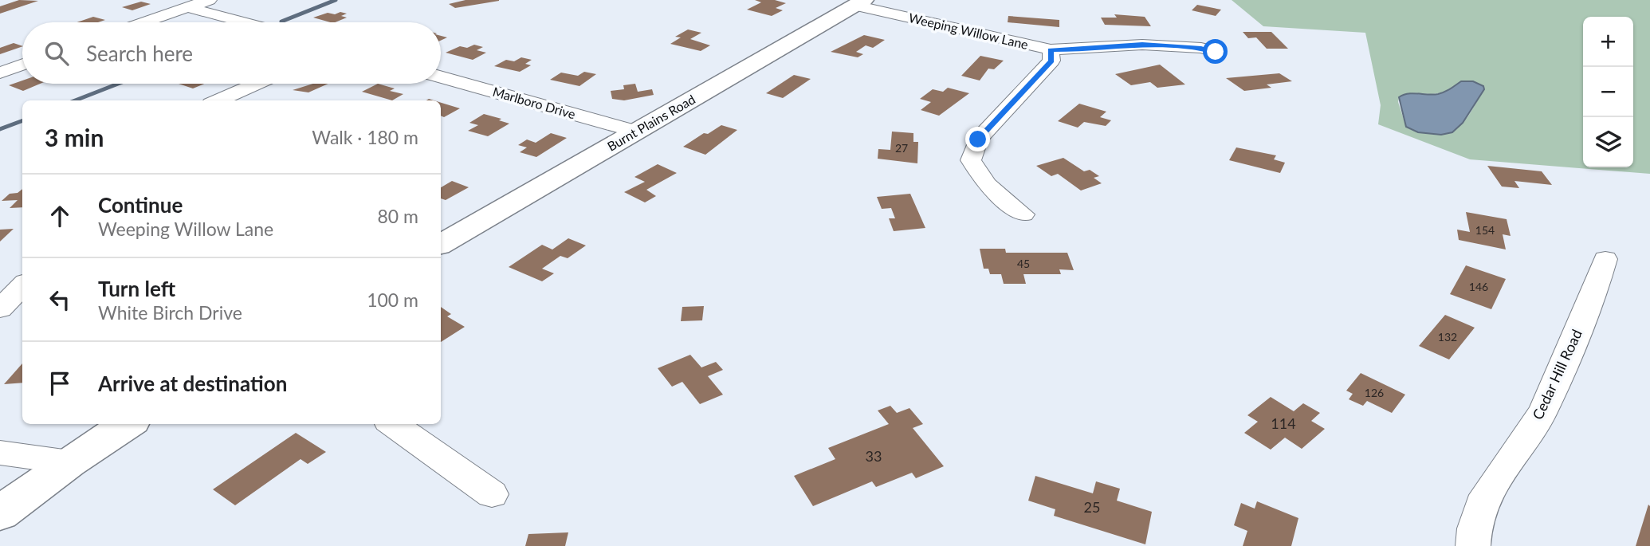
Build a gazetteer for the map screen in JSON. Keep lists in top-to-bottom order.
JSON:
{
  "streets": {
    "main road": ["Burnt Plains Road"],
    "street": ["Weeping Willow Lane", "Marlboro Drive", "Cedar Hill Road"]
  },
  "crossings": [
    ["Weeping Willow Lane", "Burnt Plains Road"],
    ["Marlboro Drive", "Burnt Plains Road"]
  ],
  "house_numbers": [
    "27",
    "154",
    "45",
    "146",
    "132",
    "126",
    "114",
    "33",
    "25"
  ],
  "page": {
    "map_buttons": ["+", "−"],
    "search": "Search here",
    "heading": ["3 min", "Walk · 180 m"],
    "list": [
      ["Continue", "Weeping Willow Lane", "80 m"],
      ["Turn left", "White Birch Drive", "100 m"],
      "Arrive at destination"
    ]
  }
}
